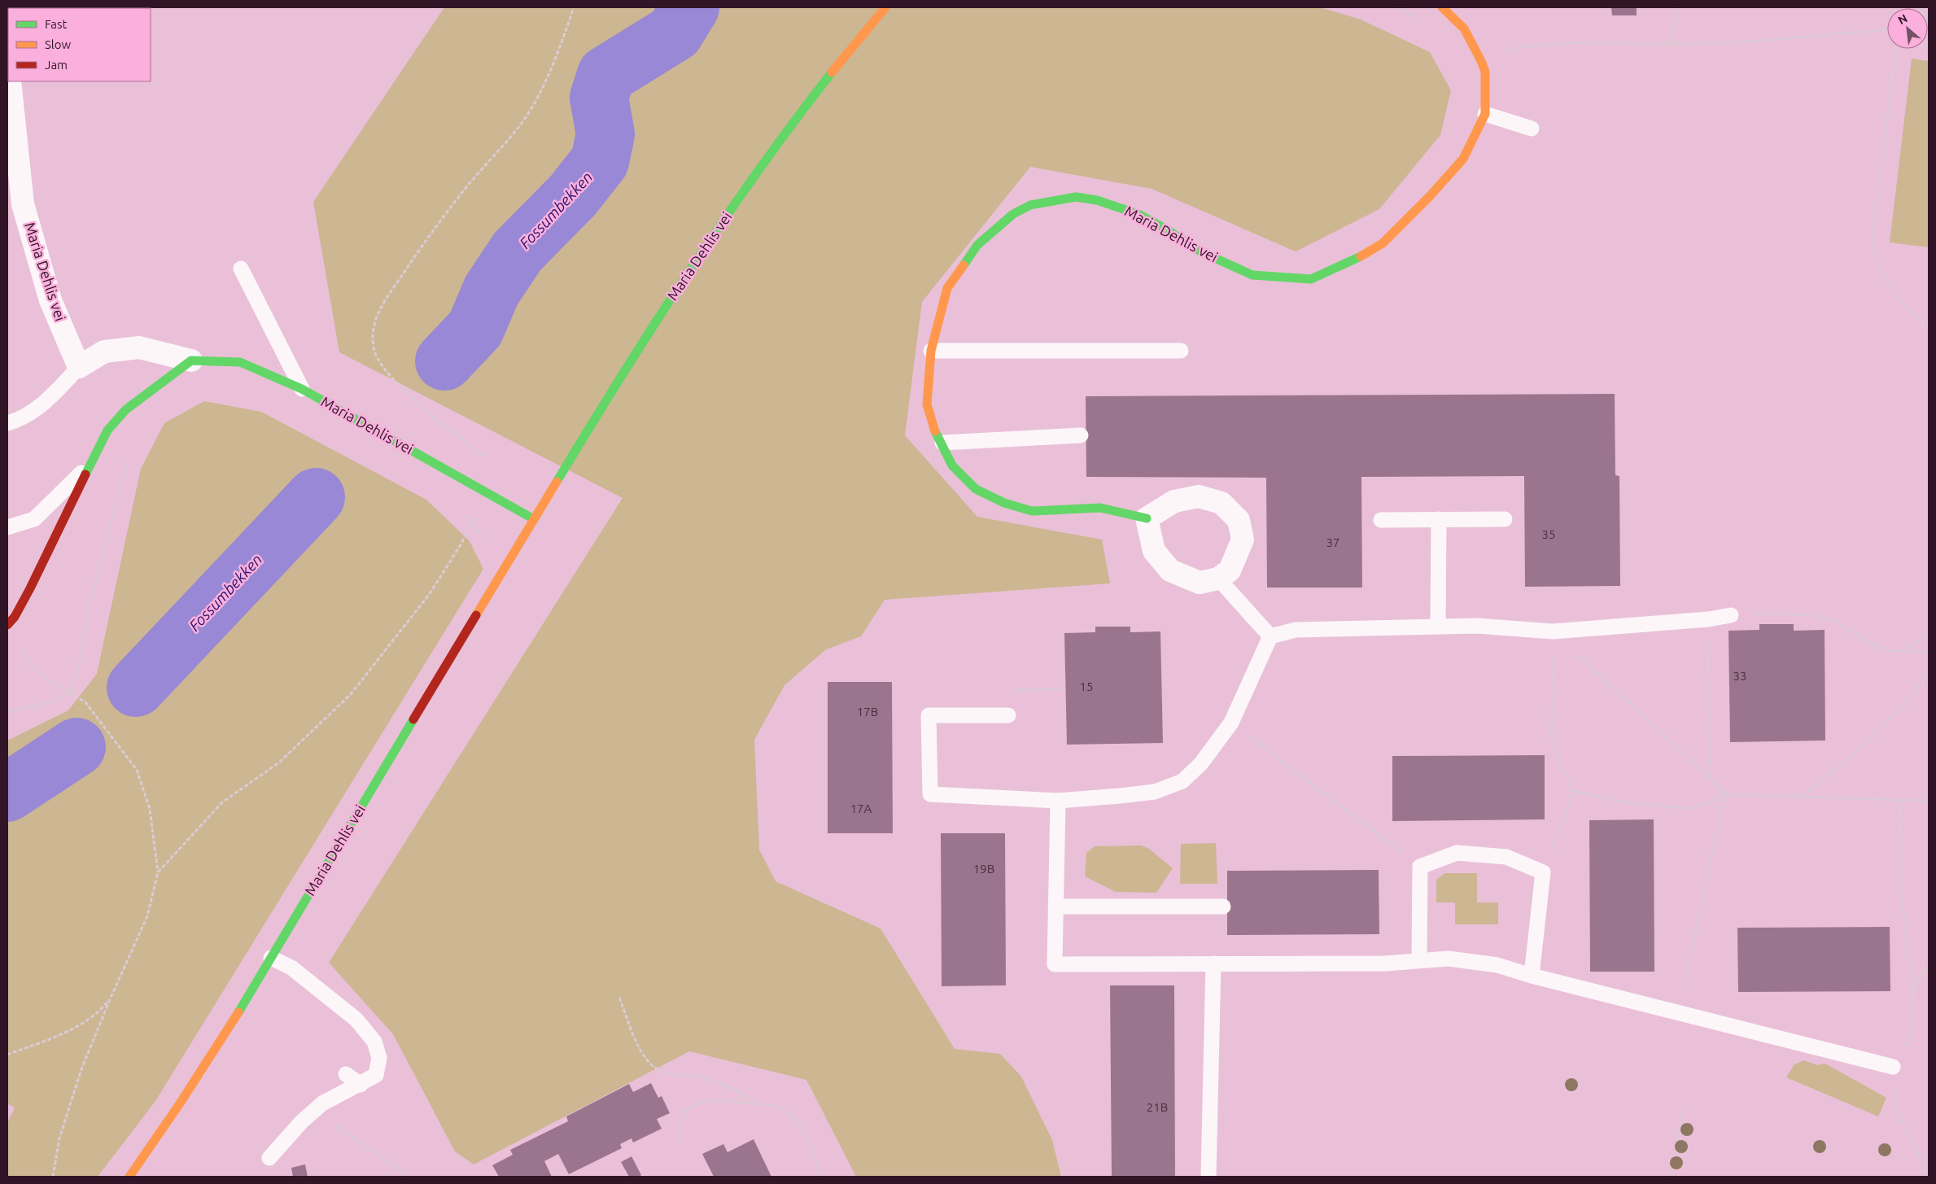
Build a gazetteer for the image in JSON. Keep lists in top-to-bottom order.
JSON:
{
  "streets": {
    "street": ["Maria Dehlis vei"]
  },
  "water": ["Fossumbekken"],
  "house_numbers": [
    "35",
    "37",
    "33",
    "15",
    "17B",
    "17A",
    "19B",
    "21B"
  ],
  "legend": ["Fast", "Slow", "Jam"],
  "north": "top left"
}
